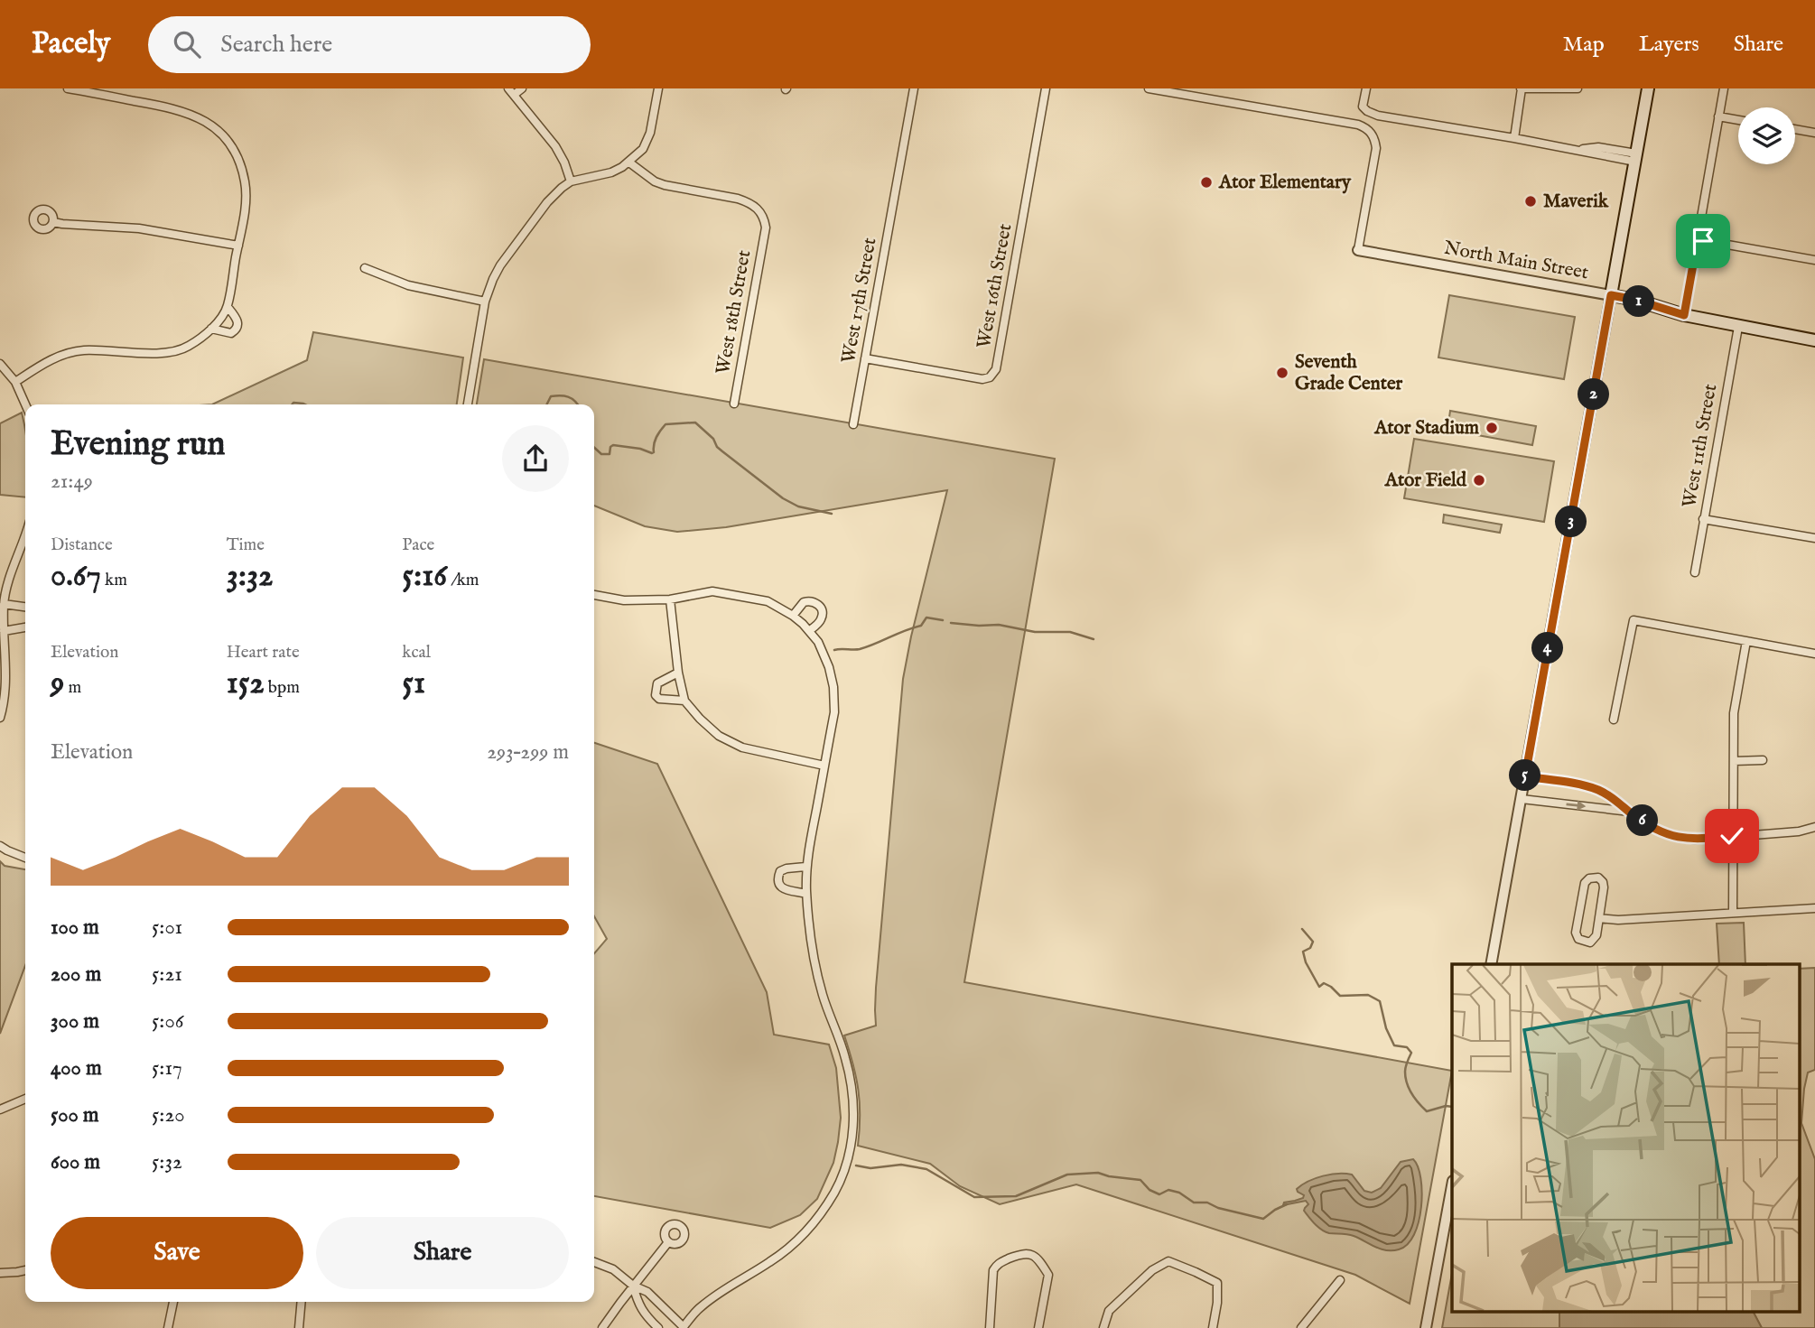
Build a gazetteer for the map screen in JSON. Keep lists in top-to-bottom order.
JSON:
{
  "streets": {
    "main road": ["North Main Street"],
    "street": [
      "West 16th Street",
      "West 17th Street",
      "West 18th Street",
      "West 11th Street"
    ]
  },
  "crossings": [
    ["North Main Street", "West 11th Street"],
    ["West 16th Street", "West 17th Street"]
  ],
  "places": [
    "Ator Elementary",
    "Maverik",
    "Seventh Grade Center",
    "Ator Stadium",
    "Ator Field"
  ],
  "page": {
    "header": "Pacely",
    "search": "Search here",
    "nav": ["Map", "Layers", "Share"],
    "pins": [
      "1",
      "2",
      "3",
      "4",
      "5",
      "6"
    ],
    "heading": ["Evening run", "21:49"],
    "stats": [
      ["Distance", "0.67 km"],
      ["Time", "3:32"],
      ["Pace", "5:16 /km"],
      ["Elevation", "9 m"],
      ["Heart rate", "152 bpm"],
      ["kcal", "51"]
    ],
    "chart": ["Elevation", "293–299 m"],
    "list": [
      {
        "name": "100 m",
        "note": "5:01"
      },
      {
        "name": "200 m",
        "note": "5:21"
      },
      {
        "name": "300 m",
        "note": "5:06"
      },
      {
        "name": "400 m",
        "note": "5:17"
      },
      {
        "name": "500 m",
        "note": "5:20"
      },
      {
        "name": "600 m",
        "note": "5:32"
      }
    ],
    "buttons": ["Save", "Share"]
  }
}
